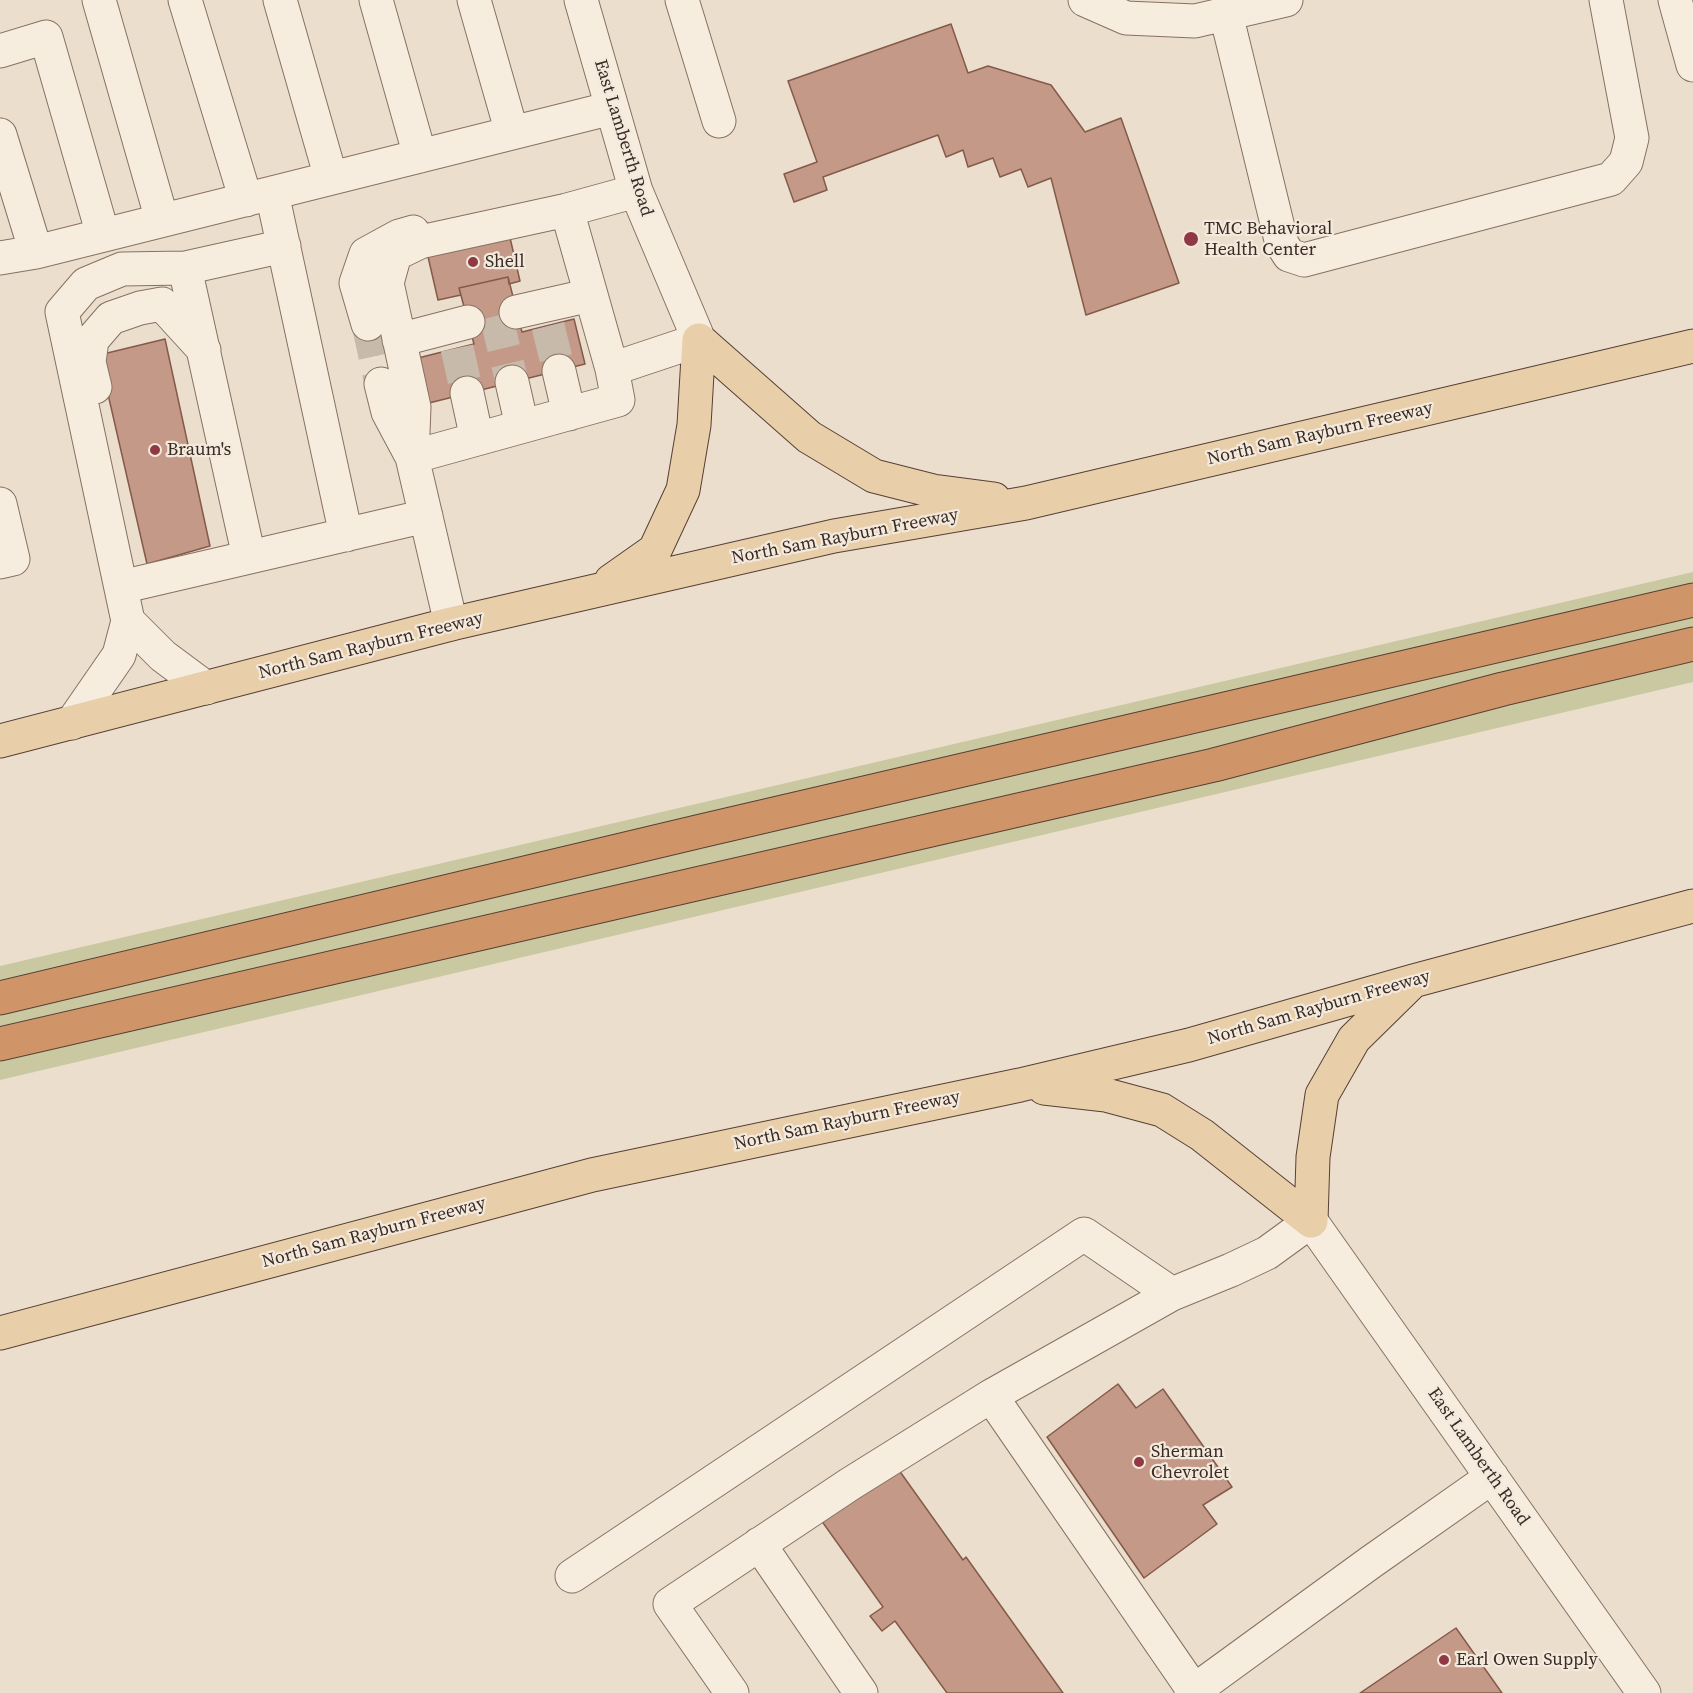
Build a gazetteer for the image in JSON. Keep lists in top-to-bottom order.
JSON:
{
  "streets": {
    "main road": ["North Sam Rayburn Freeway"],
    "street": ["East Lamberth Road"]
  },
  "places": [
    "TMC Behavioral Health Center",
    "Shell",
    "Braum's",
    "Sherman Chevrolet",
    "Earl Owen Supply"
  ]
}
